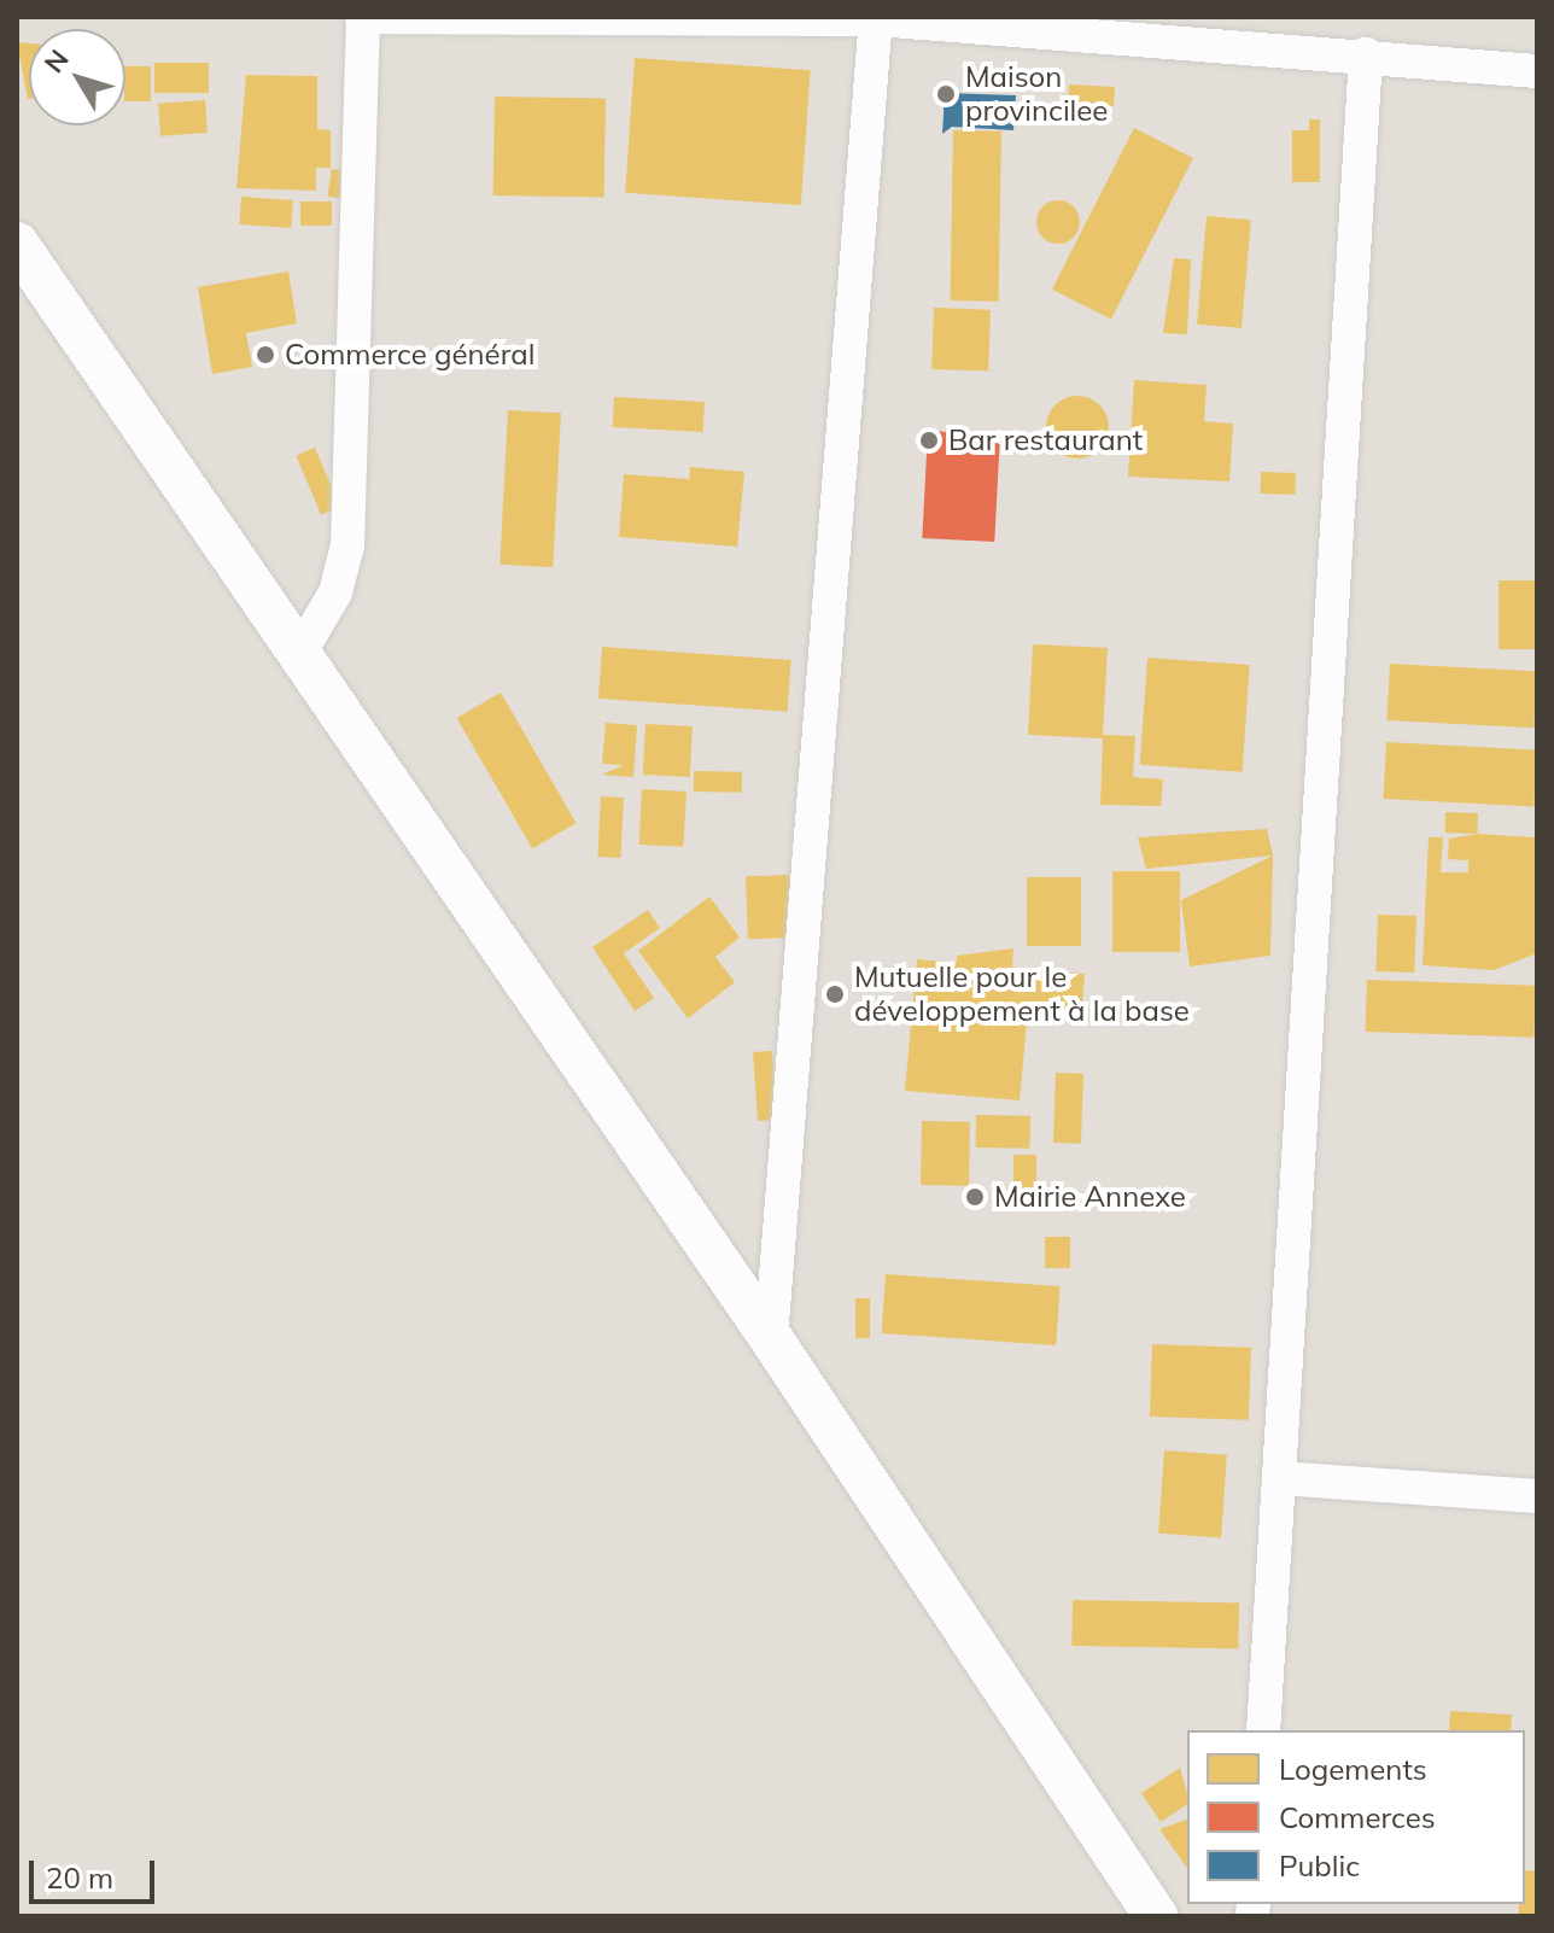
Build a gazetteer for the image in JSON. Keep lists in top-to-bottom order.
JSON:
{
  "places": [
    "Maison provincilee",
    "Commerce général",
    "Bar restaurant",
    "Mutuelle pour le développement à la base",
    "Mairie Annexe"
  ],
  "legend": ["Logements", "Commerces", "Public"],
  "scale_bar": "20 m",
  "north": "top left"
}
